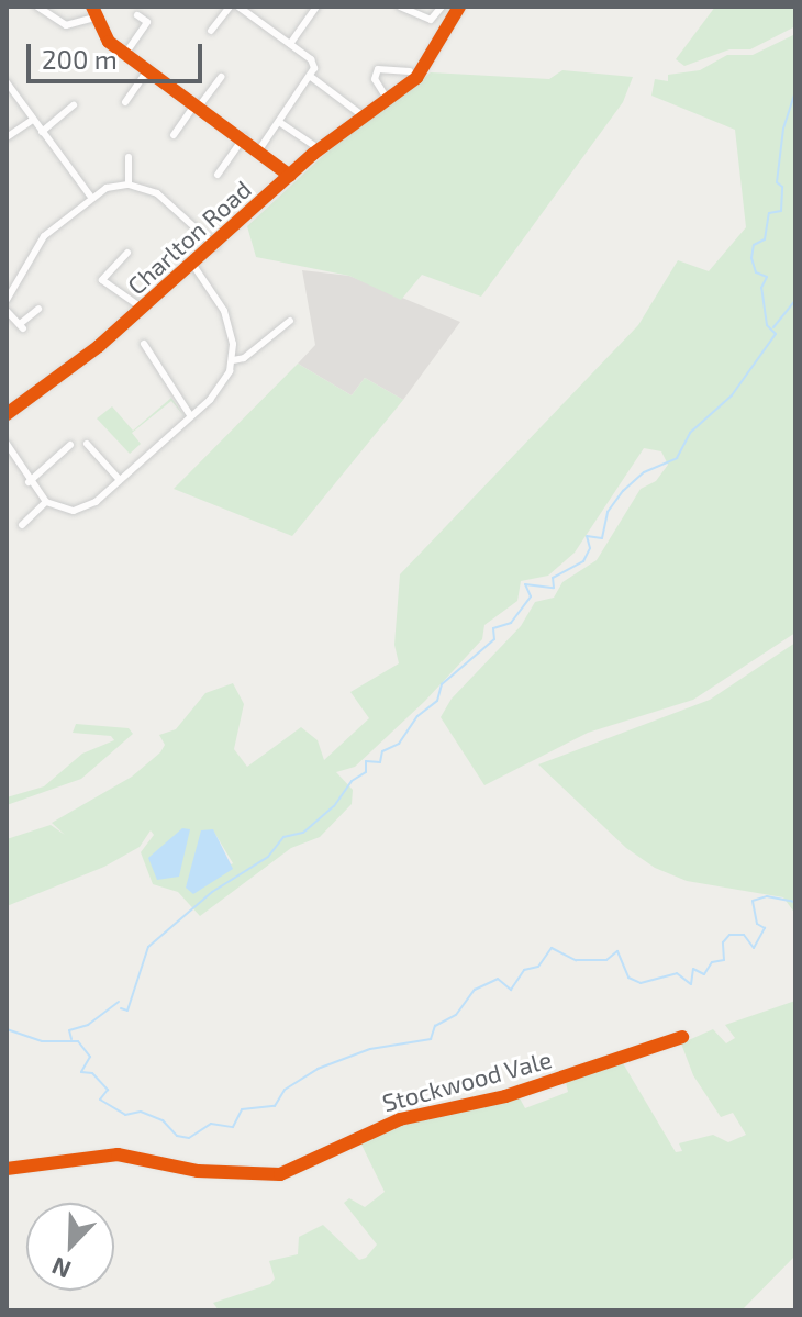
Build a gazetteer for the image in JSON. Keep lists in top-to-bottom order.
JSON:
{
  "streets": {
    "street": ["Charlton Road", "Stockwood Vale"]
  },
  "scale_bar": "200 m",
  "north": "bottom left"
}
